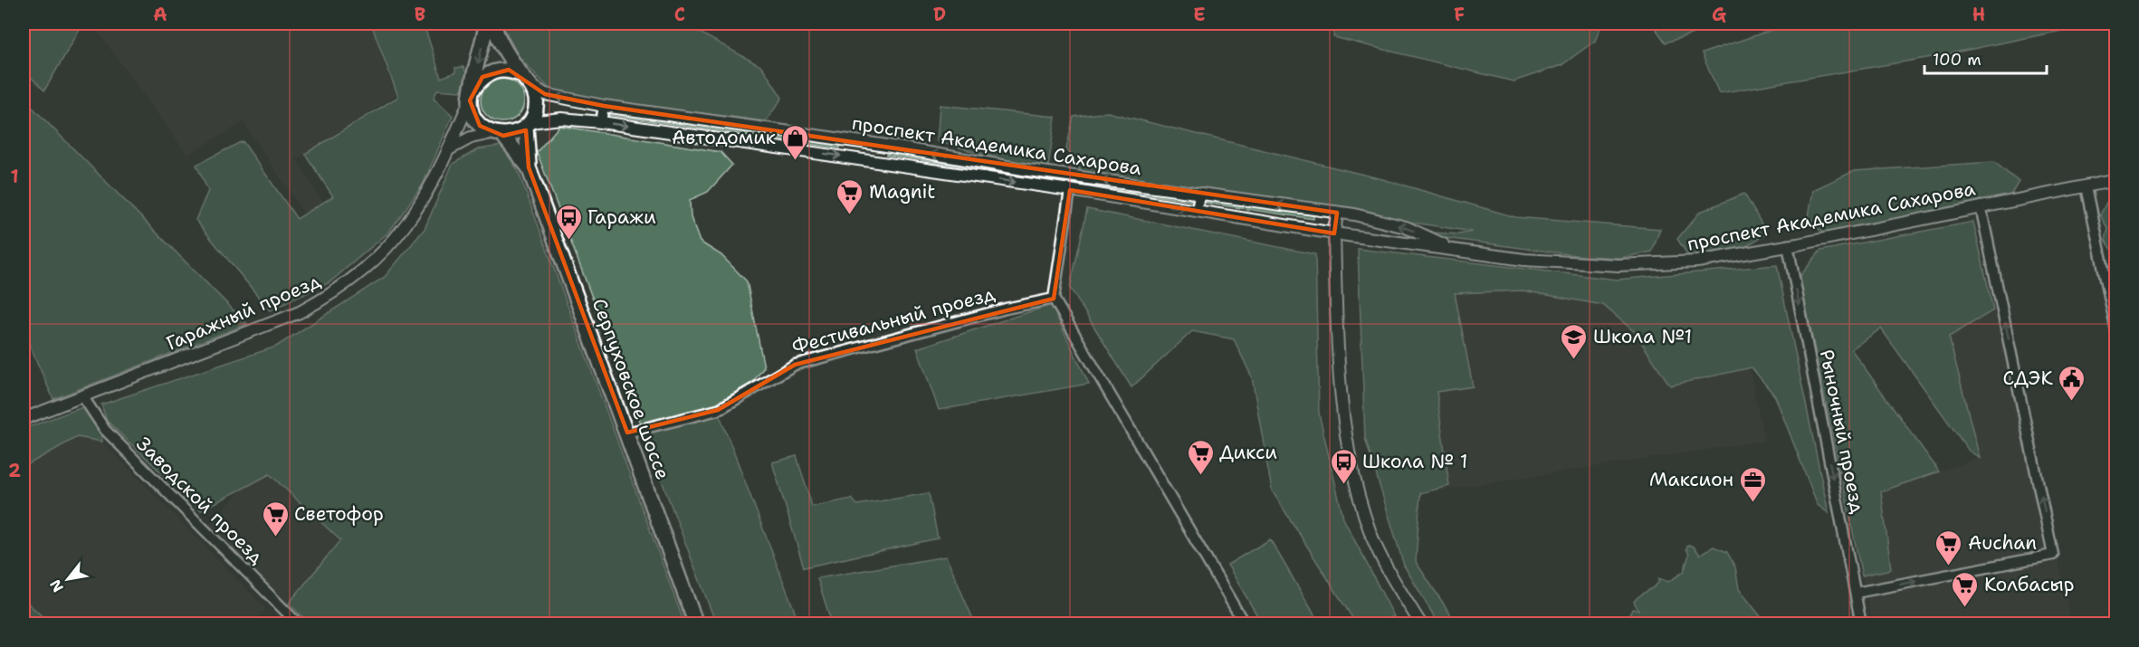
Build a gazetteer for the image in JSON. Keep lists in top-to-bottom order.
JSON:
{
  "streets": {
    "main road": ["Серпуховское шоссе"],
    "street": [
      "проспект Академика Сахарова",
      "Гаражный проезд",
      "Фестивальный проезд",
      "Рыночный проезд",
      "Заводской проезд"
    ]
  },
  "crossings": [
    ["проспект Академика Сахарова", "Гаражный проезд"],
    ["проспект Академика Сахарова", "Рыночный проезд"],
    ["Гаражный проезд", "Заводской проезд"],
    ["Фестивальный проезд", "Серпуховское шоссе"]
  ],
  "one_way": ["Рыночный проезд"],
  "places": {
    "shop": ["Автодомик"],
    "supermarket": [
      "Magnit",
      "Дикси",
      "Светофор",
      "Auchan",
      "Колбасыр"
    ],
    "bus stop": ["Гаражи", "Школа № 1"],
    "school or university": ["Школа №1"],
    "public building": ["СДЭК"],
    "office": ["Максион"]
  },
  "scale_bar": "100 m",
  "north": "bottom left",
  "grid": {
    "columns": [
      "A",
      "B",
      "C",
      "D",
      "E",
      "F",
      "G",
      "H"
    ],
    "rows": ["1", "2"]
  }
}
